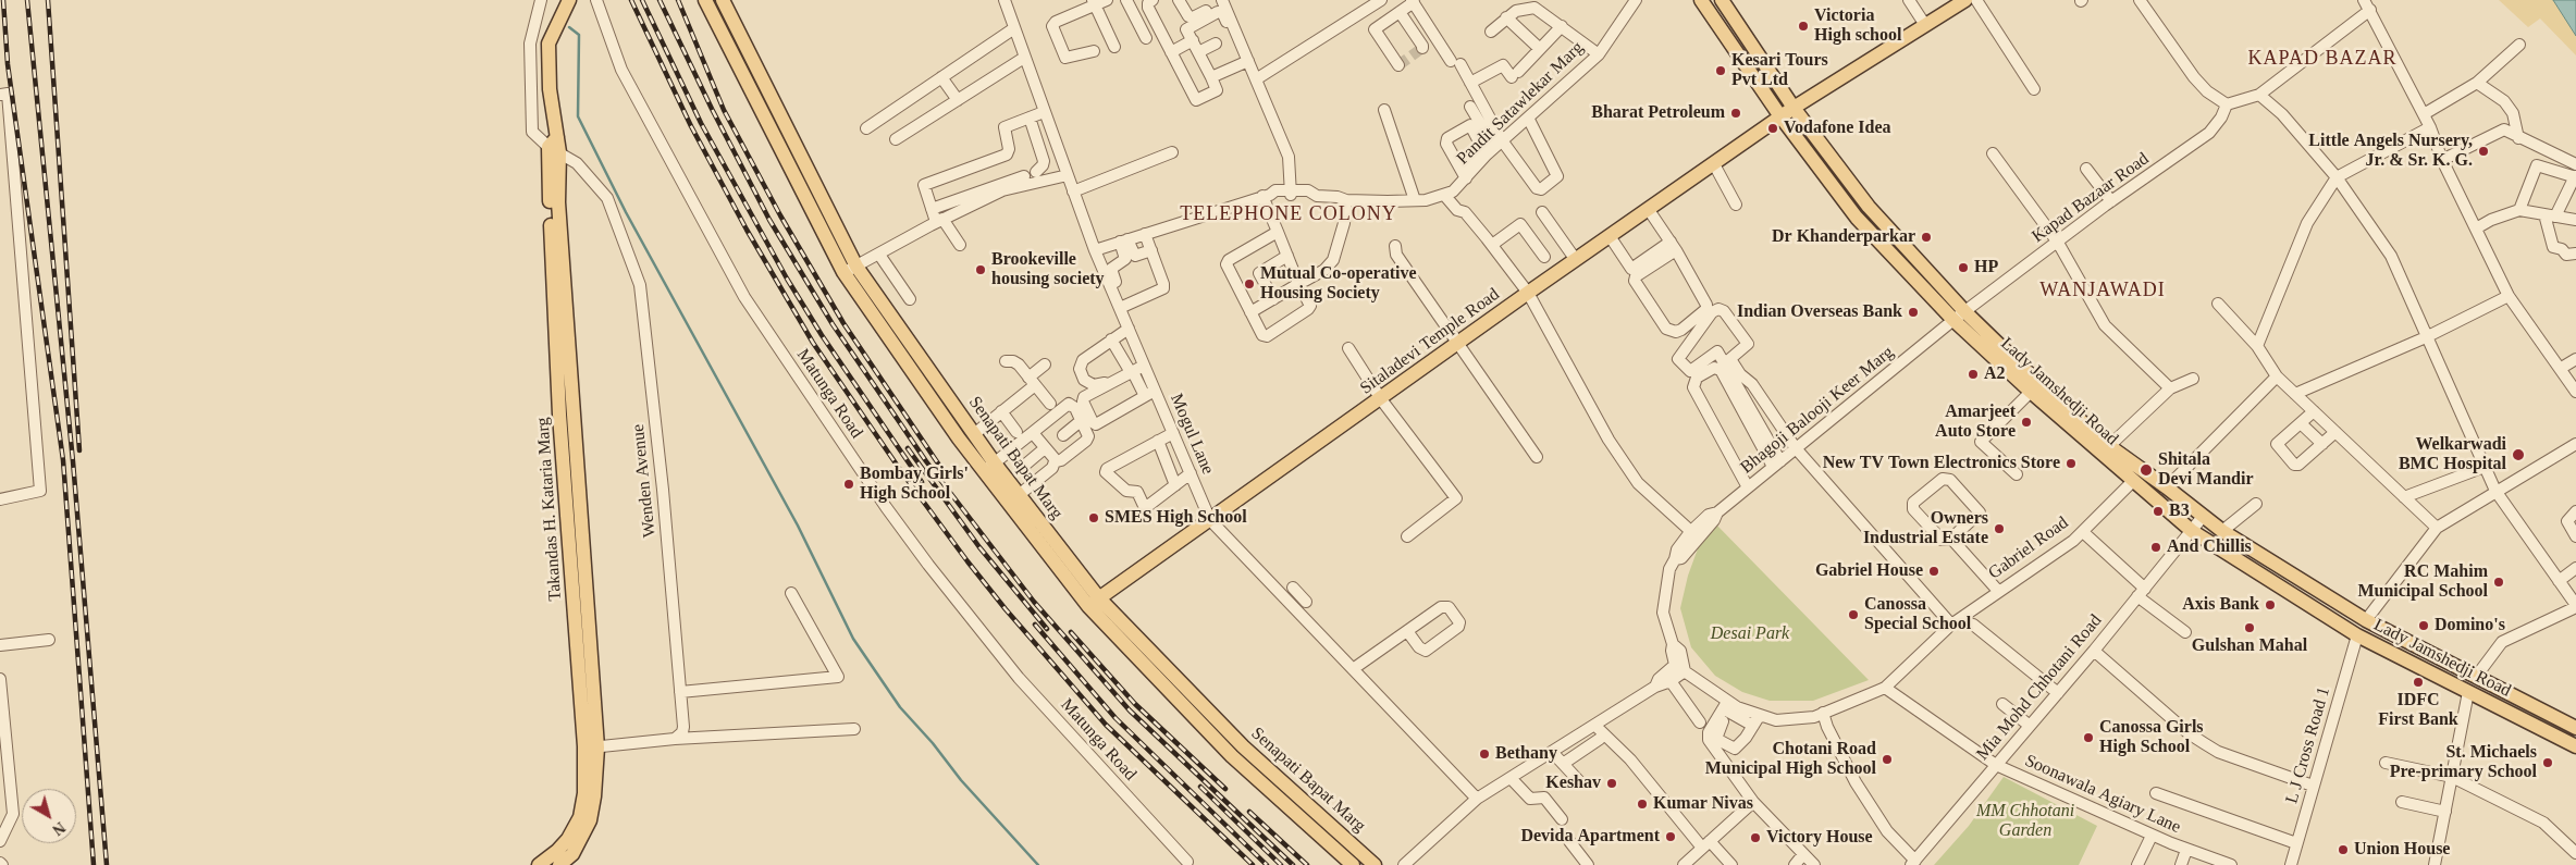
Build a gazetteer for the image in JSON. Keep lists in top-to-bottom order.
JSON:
{
  "streets": {
    "main road": [
      "Sitaladevi Temple Road",
      "Lady Jamshedji Road",
      "Senapati Bapat Marg",
      "Takandas H. Kataria Marg"
    ],
    "street": [
      "Pandit Satawlekar Marg",
      "Kapad Bazaar Road",
      "Matunga Road",
      "Bhagoji Balooji Keer Marg",
      "Mogul Lane",
      "Wenden Avenue",
      "Gabriel Road",
      "Mia Mohd Chhotani Road",
      "L J Cross Road 1",
      "Soonawala Agiary Lane"
    ]
  },
  "crossings": [
    ["Kapad Bazaar Road", "Lady Jamshedji Road"],
    ["Kapad Bazaar Road", "Bhagoji Balooji Keer Marg"],
    ["Sitaladevi Temple Road", "Lady Jamshedji Road"],
    ["Sitaladevi Temple Road", "Mogul Lane"],
    ["Sitaladevi Temple Road", "Senapati Bapat Marg"],
    ["Lady Jamshedji Road", "Bhagoji Balooji Keer Marg"],
    ["Lady Jamshedji Road", "Gabriel Road"],
    ["Lady Jamshedji Road", "Mia Mohd Chhotani Road"],
    ["Lady Jamshedji Road", "L J Cross Road 1"],
    ["Wenden Avenue", "Takandas H. Kataria Marg"],
    ["Gabriel Road", "Soonawala Agiary Lane"],
    ["Mia Mohd Chhotani Road", "Soonawala Agiary Lane"]
  ],
  "districts": ["KAPAD BAZAR", "TELEPHONE COLONY", "WANJAWADI"],
  "parks": ["Desai Park", "MM Chhotani Garden"],
  "places": [
    "Victoria High school",
    "Kesari Tours Pvt Ltd",
    "Bharat Petroleum",
    "Vodafone Idea",
    "Little Angels Nursery, Jr. & Sr. K. G.",
    "Dr Khanderparkar",
    "HP",
    "Brookeville housing society",
    "Mutual Co-operative Housing Society",
    "Indian Overseas Bank",
    "A2",
    "Amarjeet Auto Store",
    "Welkarwadi BMC Hospital",
    "New TV Town Electronics Store",
    "Shitala Devi Mandir",
    "Bombay Girls' High School",
    "B3",
    "SMES High School",
    "Owners Industrial Estate",
    "And Chillis",
    "Gabriel House",
    "RC Mahim Municipal School",
    "Axis Bank",
    "Canossa Special School",
    "Domino's",
    "Gulshan Mahal",
    "IDFC First Bank",
    "Canossa Girls High School",
    "Bethany",
    "Chotani Road Municipal High School",
    "St. Michaels Pre-primary School",
    "Keshav",
    "Kumar Nivas",
    "Devida Apartment",
    "Victory House",
    "Union House"
  ],
  "north": "bottom right"
}
